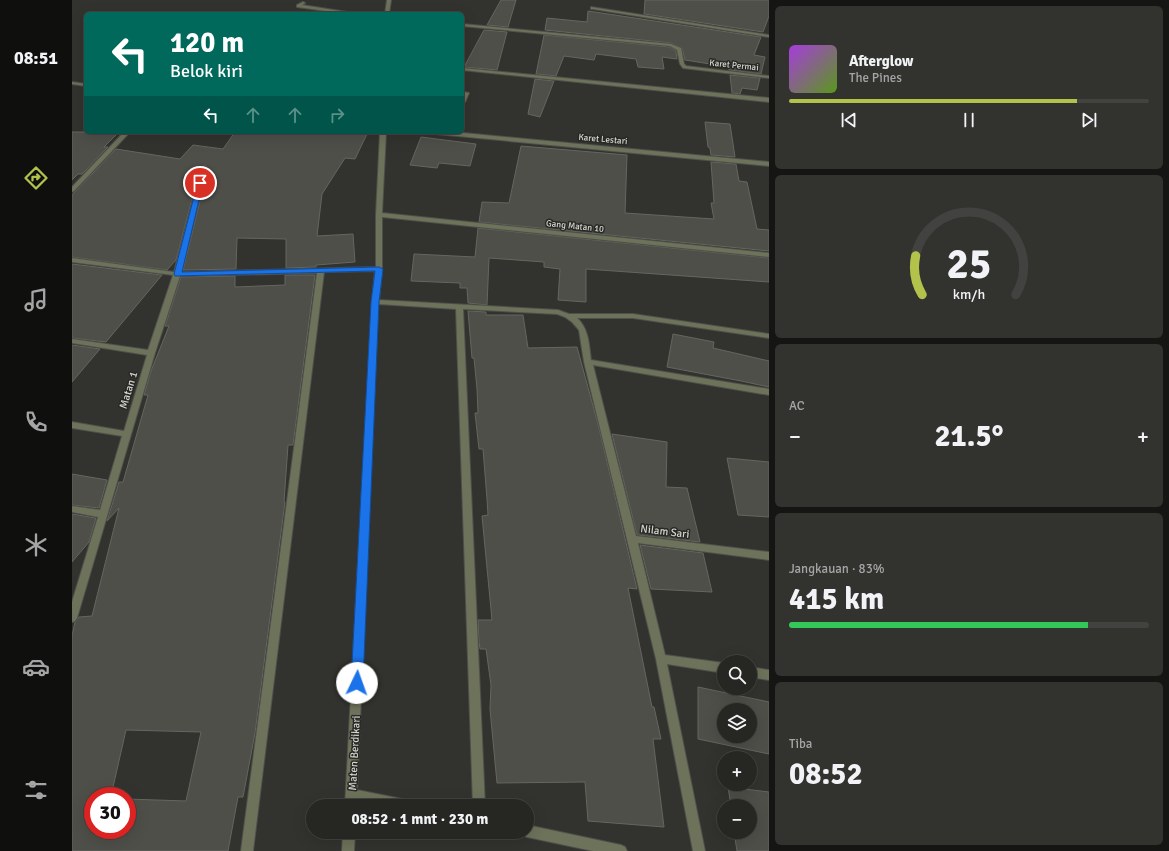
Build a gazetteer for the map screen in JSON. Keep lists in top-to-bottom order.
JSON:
{
  "streets": {
    "street": [
      "Karet Permai",
      "Karet Lestari",
      "Gang Matan 10",
      "Matan 1",
      "Nilam Sari",
      "Maten Berdikari"
    ]
  },
  "crossings": [
    ["Gang Matan 10", "Maten Berdikari"]
  ],
  "page": {
    "tabs": "08:51",
    "turn": ["120 m", "Belok kiri"],
    "song": ["Afterglow", "The Pines"],
    "tile": [
      "AC",
      ["Jangkauan · 83%", "415 km"],
      ["Tiba", "08:52"]
    ],
    "heat": ["−", "21.5°", "+"],
    "map_buttons": ["+", "−"],
    "limit": "30",
    "trip": "08:52 · 1 mnt · 230 m",
    "gauge": ["25", "km/h"]
  }
}
